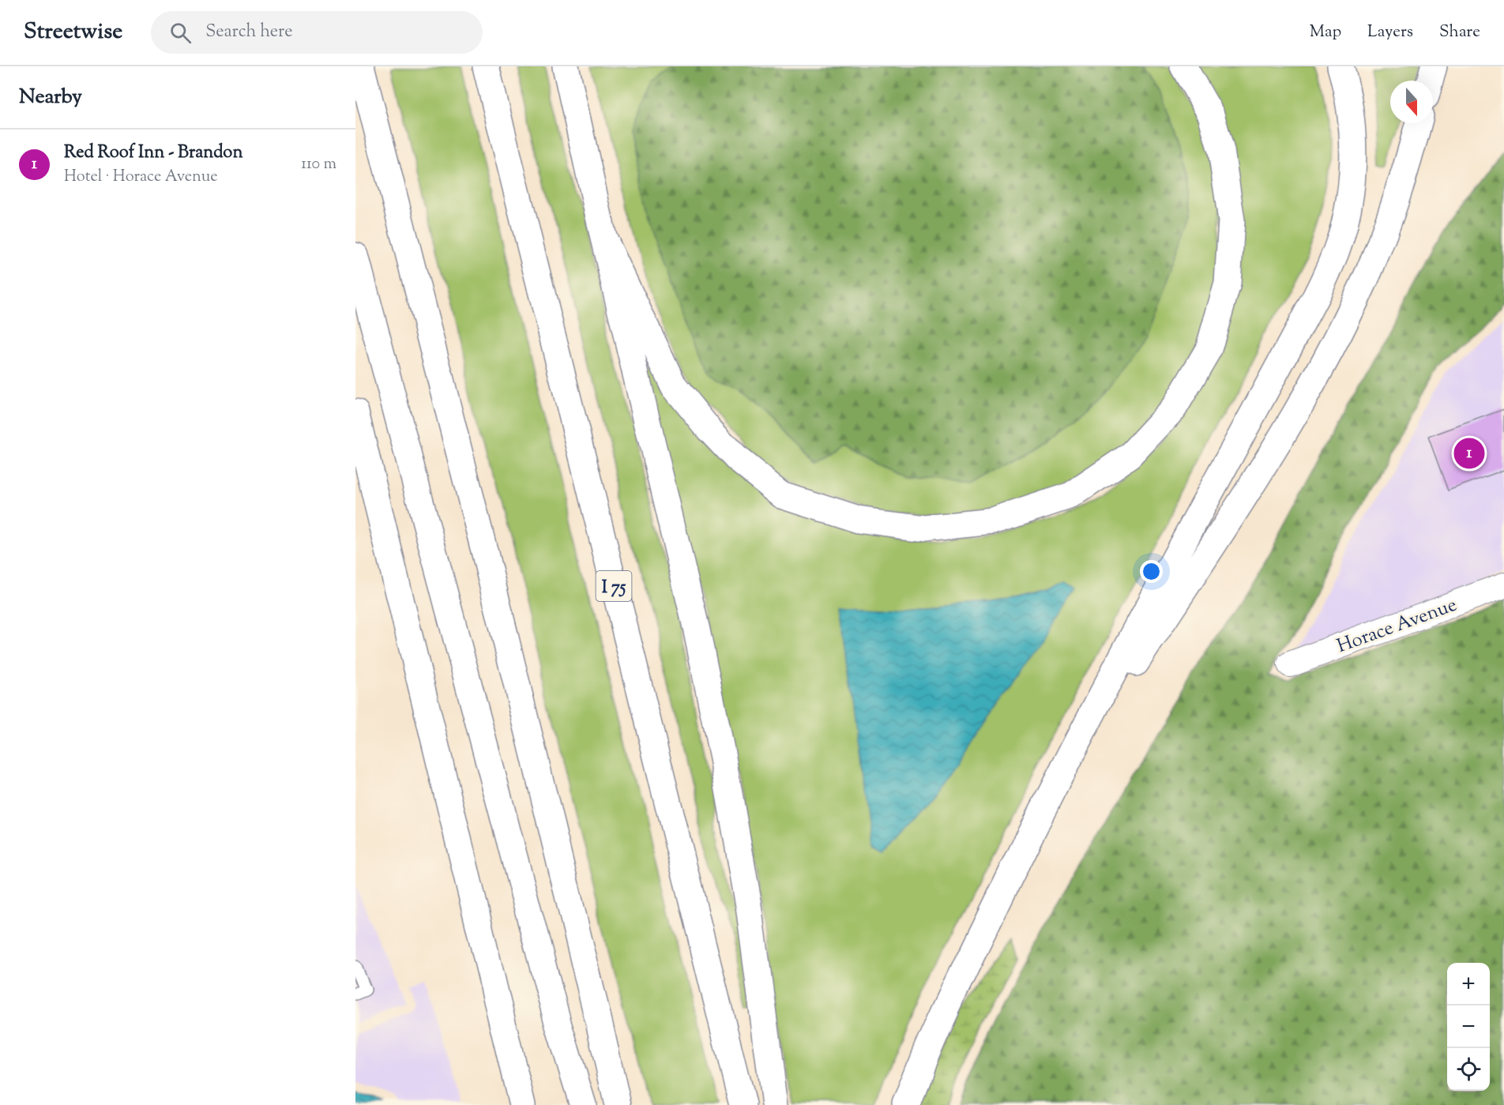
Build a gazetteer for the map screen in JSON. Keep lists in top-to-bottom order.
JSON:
{
  "streets": {
    "highway": ["I 75"],
    "street": ["Horace Avenue"]
  },
  "north": "bottom",
  "page": {
    "header": "Streetwise",
    "search": "Search here",
    "nav": ["Map", "Layers", "Share"],
    "heading": "Nearby",
    "list": [
      {
        "mark": "1",
        "name": "Red Roof Inn - Brandon",
        "note": "Hotel · Horace Avenue",
        "value": "110 m"
      }
    ],
    "pins": "1",
    "map_buttons": ["+", "−"]
  }
}
